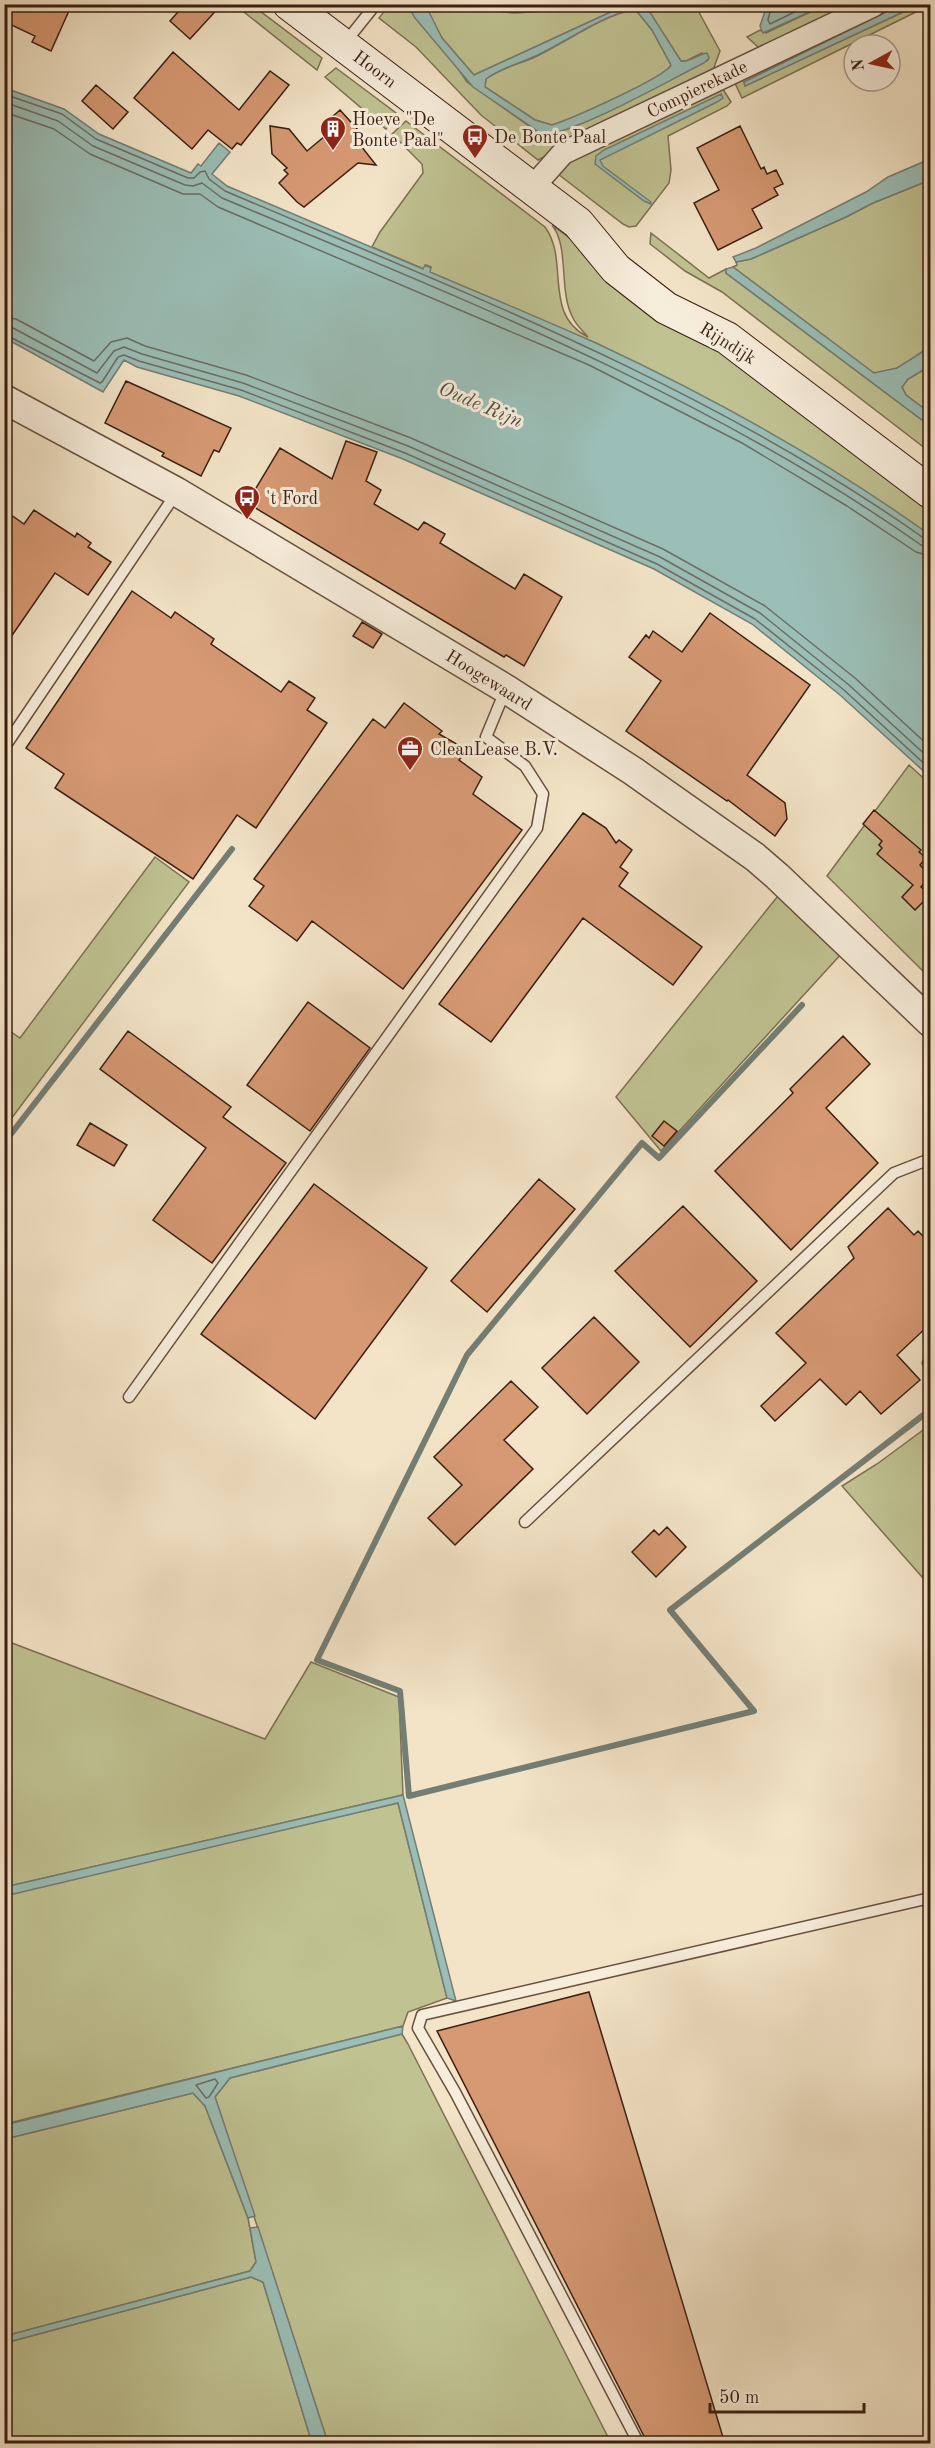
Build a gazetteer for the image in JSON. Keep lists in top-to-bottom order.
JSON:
{
  "streets": {
    "main road": ["Hoorn", "Rijndijk"],
    "street": ["Compierekade", "Hoogewaard"]
  },
  "crossings": [
    ["Hoorn", "Compierekade"],
    ["Hoorn", "Rijndijk"],
    ["Compierekade", "Rijndijk"]
  ],
  "water": ["Oude Rijn"],
  "places": {
    "building": ["Hoeve \"De Bonte Paal\""],
    "bus stop": ["De Bonte Paal", "'t Ford"],
    "office": ["CleanLease B.V."]
  },
  "scale_bar": "50 m",
  "north": "left"
}
